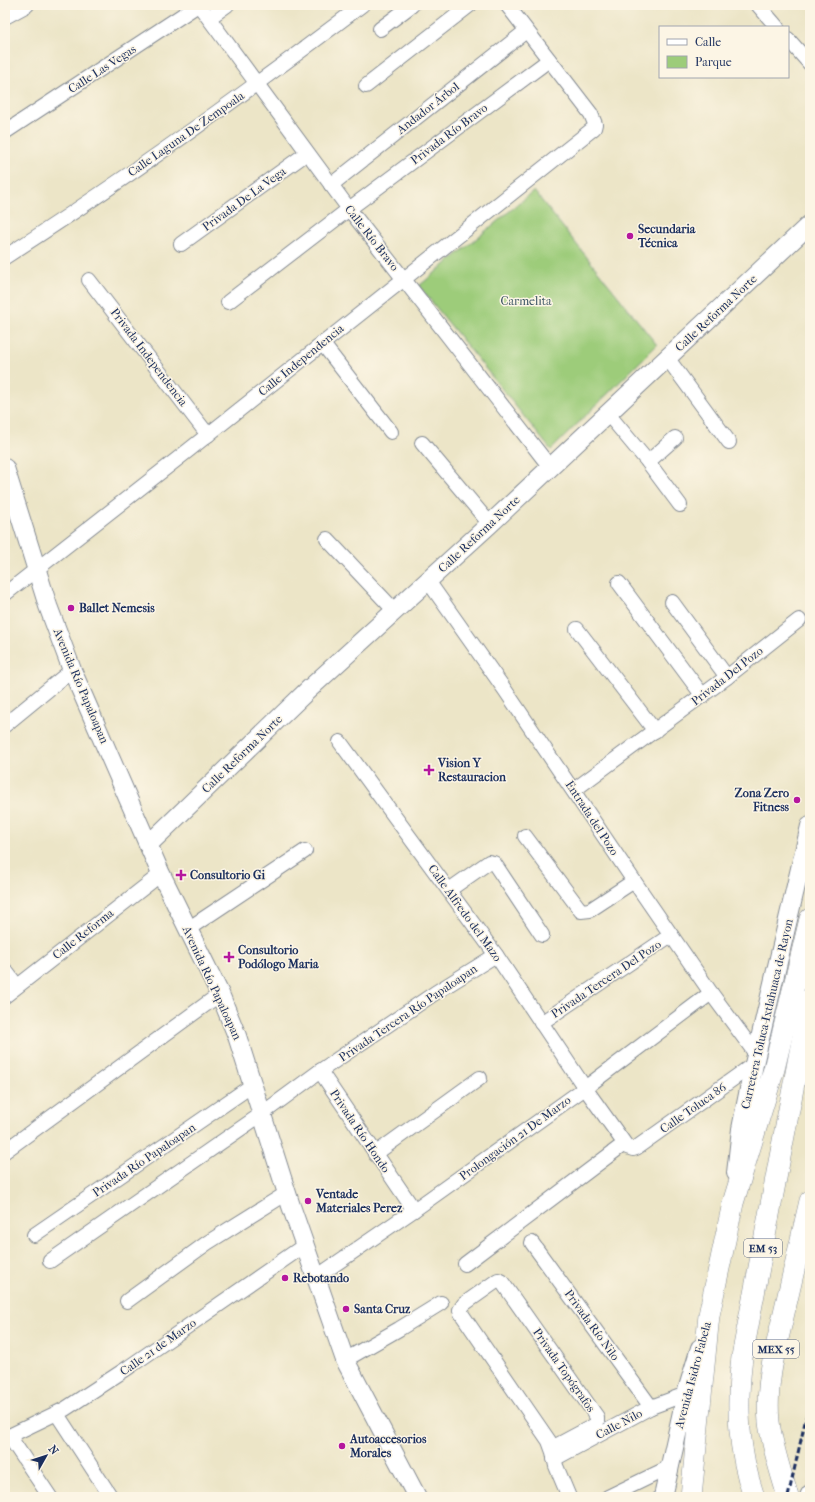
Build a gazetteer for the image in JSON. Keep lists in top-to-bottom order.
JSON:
{
  "streets": {
    "highway": [
      "Carretera Toluca-Ixtlahuaca de Rayon",
      "EM 53",
      "MEX 55",
      "Avenida Isidro Fabela"
    ],
    "main road": ["Calle Reforma Norte", "Avenida Río Papaloapan"],
    "street": [
      "Calle Las Vegas",
      "Andador Árbol",
      "Calle Laguna De Zempoala",
      "Privada Río Bravo",
      "Privada De La Vega",
      "Calle Río Bravo",
      "Privada Independencia",
      "Calle Independencia",
      "Privada Del Pozo",
      "Entrada del Pozo",
      "Calle Alfredo del Mazo",
      "Calle Reforma",
      "Privada Tercera Del Pozo",
      "Privada Tercera Río Papaloapan",
      "Calle Toluca 86",
      "Privada Río Hondo",
      "Prolongación 21 De Marzo",
      "Privada Río Papaloapan",
      "Privada Río Nilo",
      "Calle 21 de Marzo",
      "Privada Topógrafos",
      "Calle Nilo"
    ]
  },
  "crossings": [
    ["Calle Las Vegas", "Calle Río Bravo"],
    ["Andador Árbol", "Calle Río Bravo"],
    ["Calle Laguna De Zempoala", "Calle Río Bravo"],
    ["Privada Río Bravo", "Calle Río Bravo"],
    ["Privada Río Bravo", "Calle Independencia"],
    ["Privada De La Vega", "Calle Río Bravo"],
    ["Calle Río Bravo", "Calle Reforma Norte"],
    ["Calle Río Bravo", "Calle Independencia"],
    ["Calle Reforma Norte", "Avenida Río Papaloapan"],
    ["Calle Reforma Norte", "Entrada del Pozo"],
    ["Privada Independencia", "Calle Independencia"],
    ["Calle Independencia", "Avenida Río Papaloapan"],
    ["Privada Del Pozo", "Entrada del Pozo"],
    ["Avenida Río Papaloapan", "Calle Reforma"],
    ["Avenida Río Papaloapan", "Privada Tercera Río Papaloapan"],
    ["Avenida Río Papaloapan", "Prolongación 21 De Marzo"],
    ["Avenida Río Papaloapan", "Privada Río Papaloapan"],
    ["Avenida Río Papaloapan", "Calle 21 de Marzo"],
    ["Entrada del Pozo", "Privada Tercera Del Pozo"],
    ["Entrada del Pozo", "Carretera Toluca-Ixtlahuaca de Rayon"],
    ["Entrada del Pozo", "Calle Toluca 86"],
    ["Entrada del Pozo", "Prolongación 21 De Marzo"],
    ["Calle Alfredo del Mazo", "Privada Tercera Del Pozo"],
    ["Calle Alfredo del Mazo", "Privada Tercera Río Papaloapan"],
    ["Calle Alfredo del Mazo", "Calle Toluca 86"],
    ["Calle Alfredo del Mazo", "Prolongación 21 De Marzo"],
    ["Privada Tercera Río Papaloapan", "Privada Río Hondo"],
    ["Carretera Toluca-Ixtlahuaca de Rayon", "Calle Toluca 86"],
    ["Carretera Toluca-Ixtlahuaca de Rayon", "Avenida Isidro Fabela"],
    ["Privada Río Hondo", "Prolongación 21 De Marzo"],
    ["Privada Río Nilo", "Calle Nilo"],
    ["Privada Topógrafos", "Calle Nilo"],
    ["Avenida Isidro Fabela", "Calle Nilo"]
  ],
  "parks": ["Carmelita"],
  "places": {
    "other": [
      "Secundaria Técnica",
      "Ballet Nemesis",
      "Zona Zero Fitness",
      "Ventade Materiales Perez",
      "Rebotando",
      "Santa Cruz",
      "Autoaccesorios Morales"
    ],
    "health": ["Vision Y Restauracion", "Consultorio Gi", "Consultorio Podólogo Maria"]
  },
  "legend": ["Calle", "Parque"],
  "north": "top right"
}
